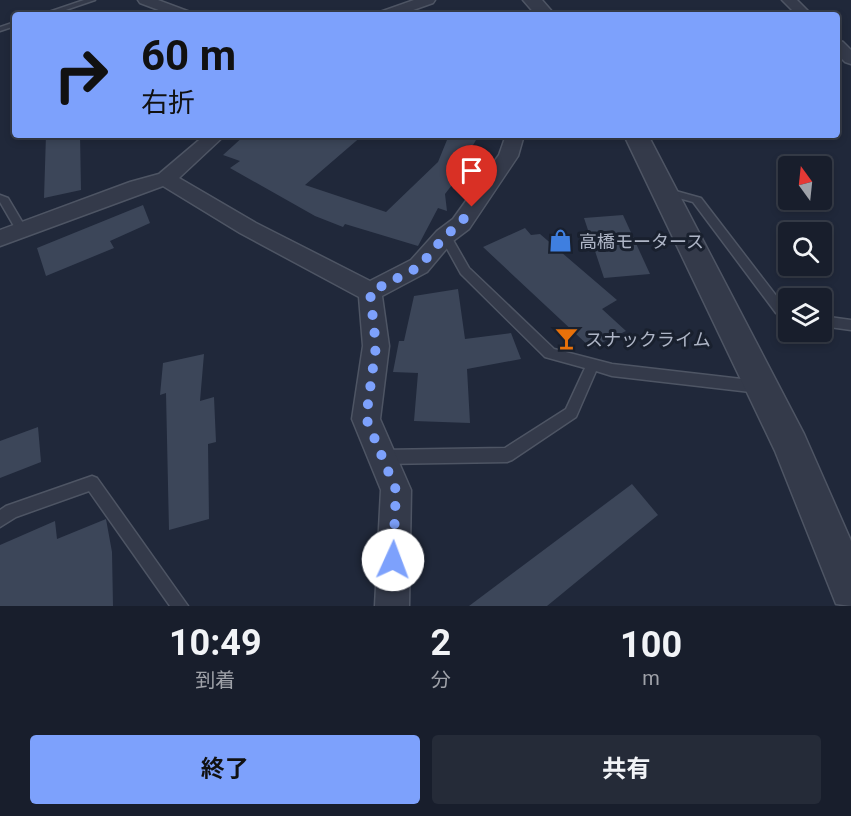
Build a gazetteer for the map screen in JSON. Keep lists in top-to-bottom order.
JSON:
{
  "places": {
    "shop": ["高橋モータース"],
    "bar": ["スナックライム"]
  },
  "north": "top",
  "page": {
    "turn": ["60 m", "右折"],
    "eta": [
      "10:49",
      "到着",
      "2",
      "分",
      "100",
      "m"
    ],
    "buttons": ["終了", "共有"]
  }
}
